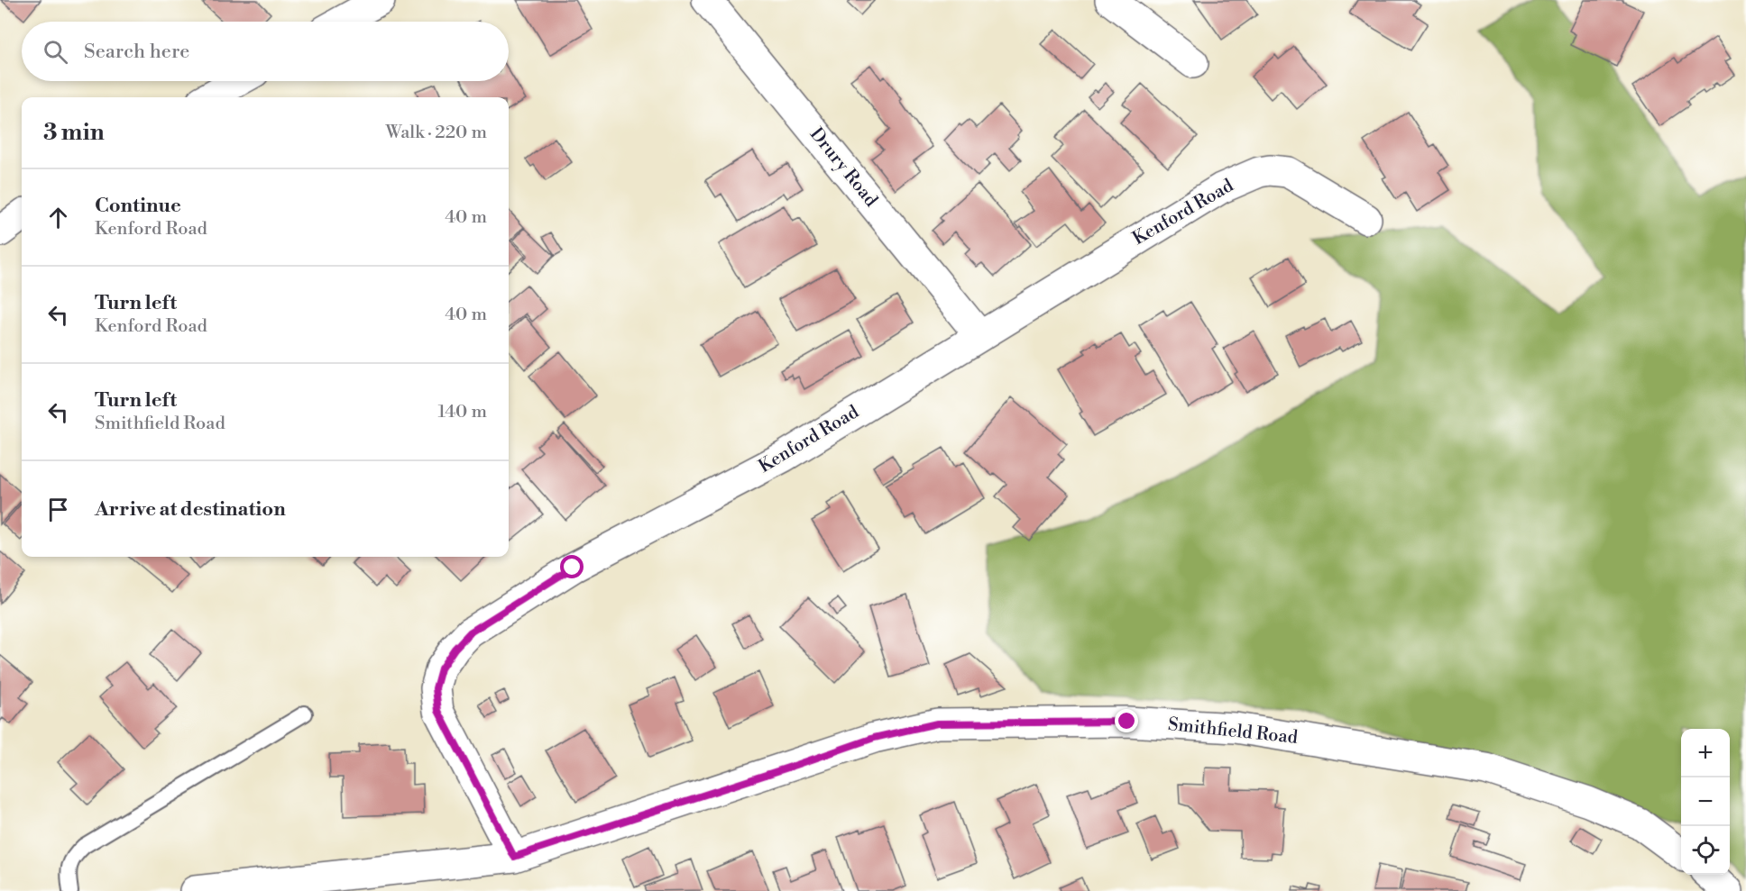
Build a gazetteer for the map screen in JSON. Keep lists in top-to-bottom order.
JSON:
{
  "streets": {
    "street": ["Drury Road", "Kenford Road", "Smithfield Road"]
  },
  "crossings": [
    ["Drury Road", "Kenford Road"],
    ["Kenford Road", "Smithfield Road"]
  ],
  "page": {
    "search": "Search here",
    "heading": ["3 min", "Walk · 220 m"],
    "list": [
      ["Continue", "Kenford Road", "40 m"],
      ["Turn left", "Kenford Road", "40 m"],
      ["Turn left", "Smithfield Road", "140 m"],
      "Arrive at destination"
    ],
    "map_buttons": ["+", "−"]
  }
}
